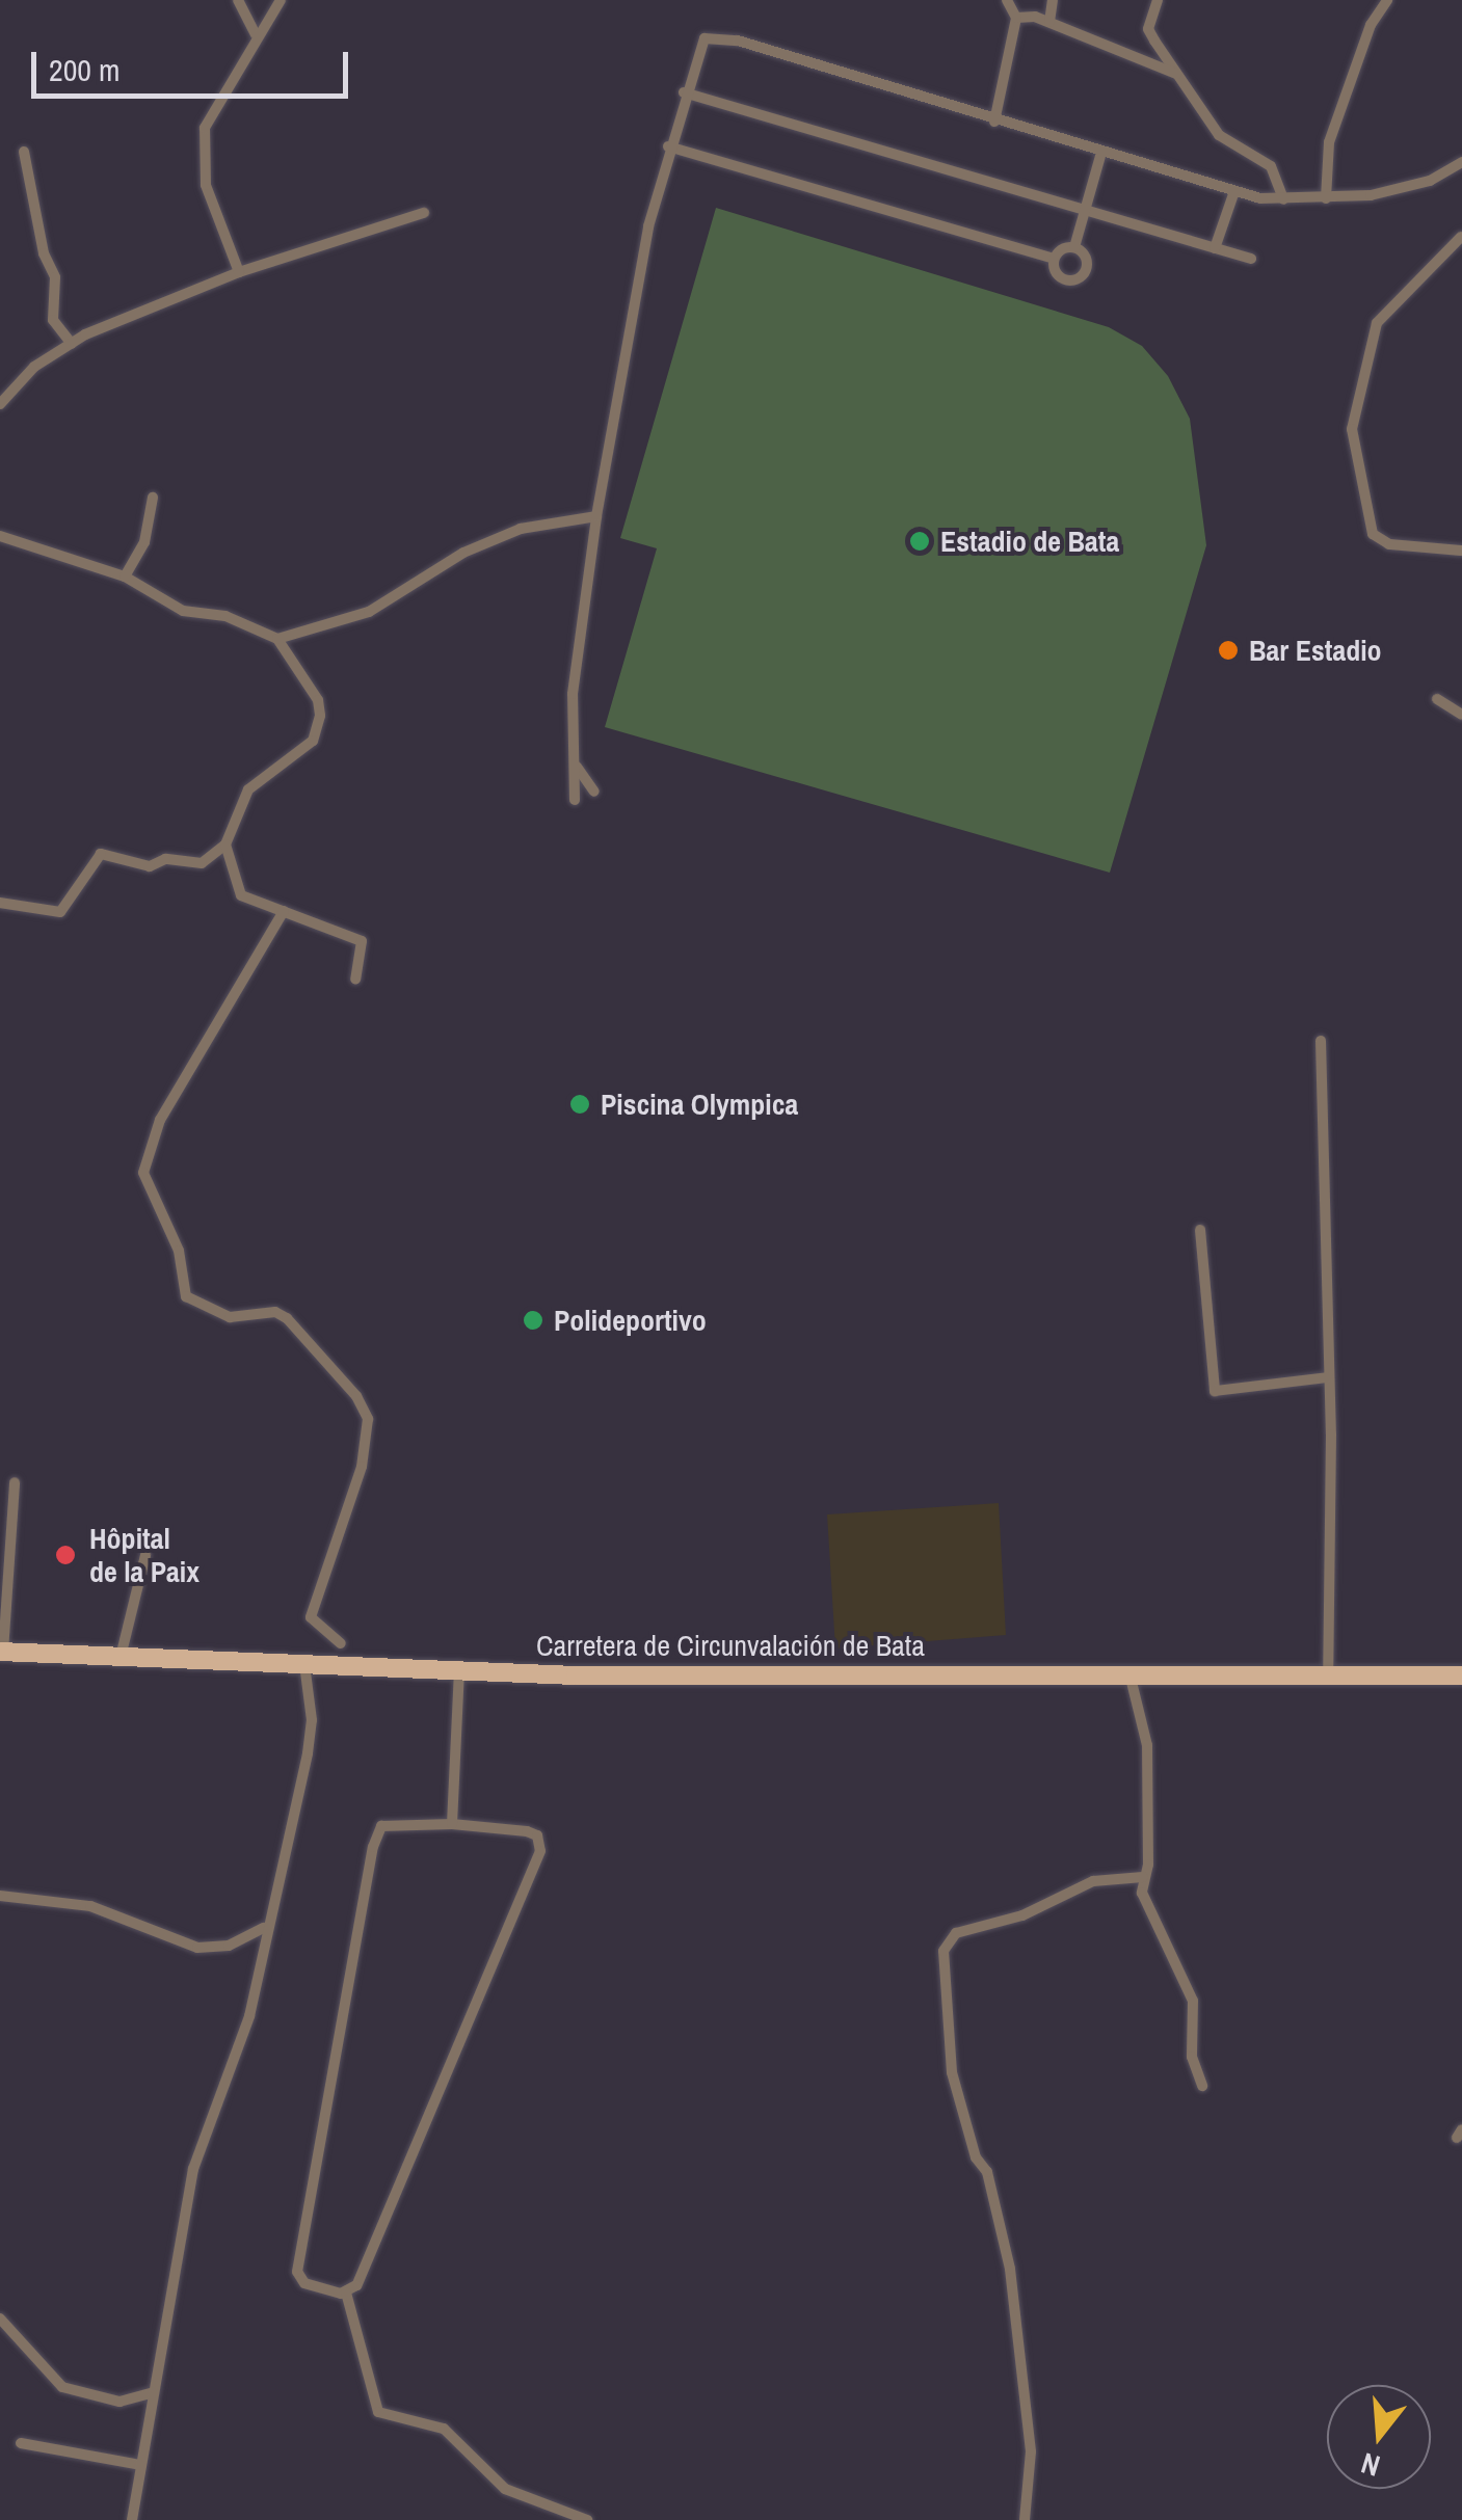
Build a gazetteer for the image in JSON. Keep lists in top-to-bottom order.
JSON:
{
  "streets": {
    "main road": ["Carretera de Circunvalación de Bata"]
  },
  "places": [
    "Estadio de Bata",
    "Bar Estadio",
    "Piscina Olympica",
    "Polideportivo",
    "Hôpital de la Paix"
  ],
  "scale_bar": "200 m",
  "north": "bottom"
}
